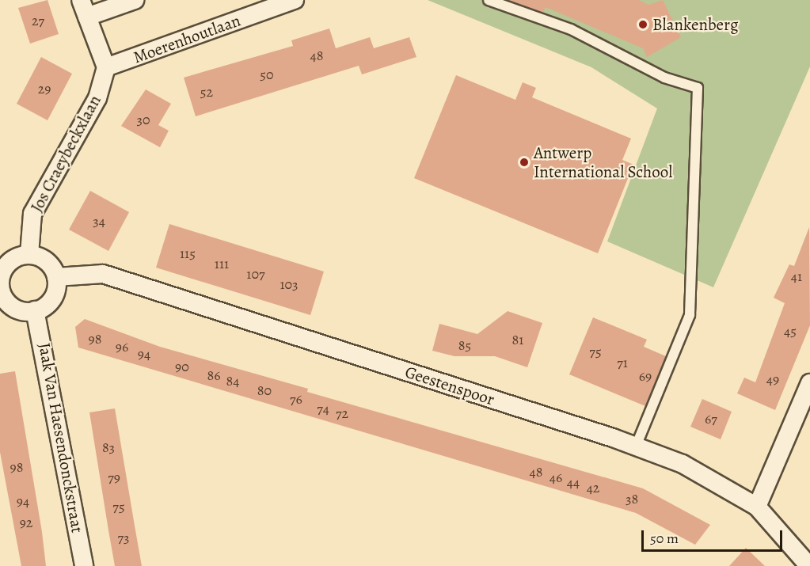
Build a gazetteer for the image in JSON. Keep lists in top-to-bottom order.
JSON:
{
  "streets": {
    "street": [
      "Moerenhoutlaan",
      "Jos Craeybeckxlaan",
      "Geestenspoor",
      "Jaak Van Haesendonckstraat"
    ]
  },
  "crossings": [
    ["Moerenhoutlaan", "Jos Craeybeckxlaan"],
    ["Jos Craeybeckxlaan", "Geestenspoor"],
    ["Jos Craeybeckxlaan", "Jaak Van Haesendonckstraat"],
    ["Geestenspoor", "Jaak Van Haesendonckstraat"]
  ],
  "places": ["Blankenberg", "Antwerp International School"],
  "house_numbers": [
    "27",
    "48",
    "50",
    "29",
    "52",
    "30",
    "34",
    "115",
    "111",
    "107",
    "41",
    "103",
    "45",
    "98",
    "81",
    "85",
    "96",
    "75",
    "94",
    "71",
    "90",
    "86",
    "69",
    "49",
    "84",
    "80",
    "76",
    "74",
    "72",
    "67",
    "83",
    "98",
    "48",
    "79",
    "46",
    "44",
    "42",
    "38",
    "94",
    "75",
    "92",
    "73"
  ],
  "scale_bar": "50 m"
}
